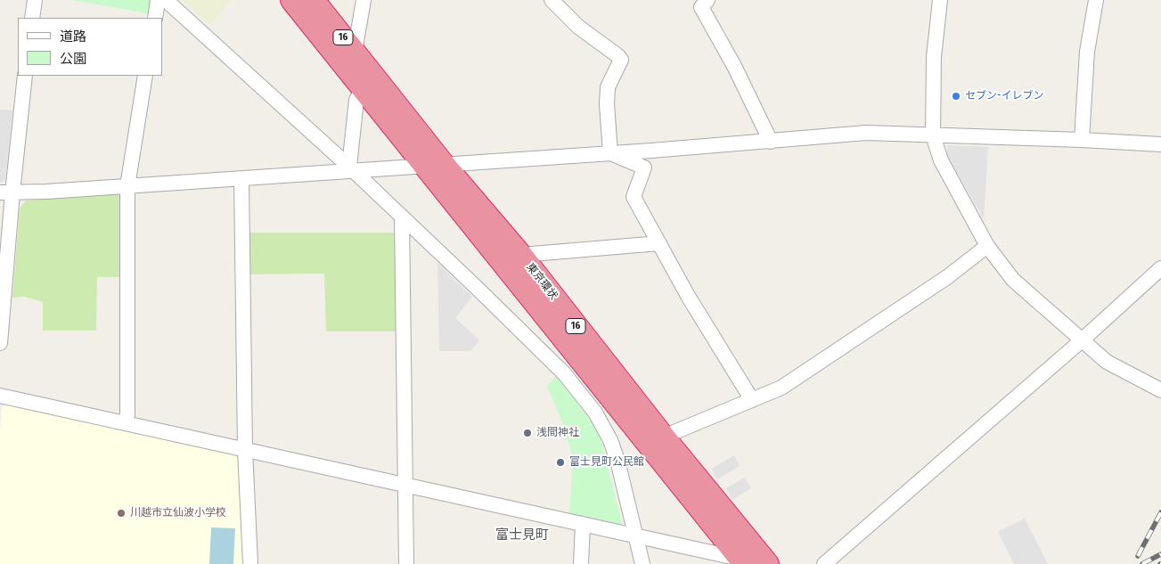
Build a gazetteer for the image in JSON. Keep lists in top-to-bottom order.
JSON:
{
  "streets": {
    "highway": ["16", "東京環状"]
  },
  "districts": ["富士見町"],
  "places": [
    "セブン-イレブン",
    "浅間神社",
    "富士見町公民館",
    "川越市立仙波小学校"
  ],
  "legend": ["道路", "公園"]
}
